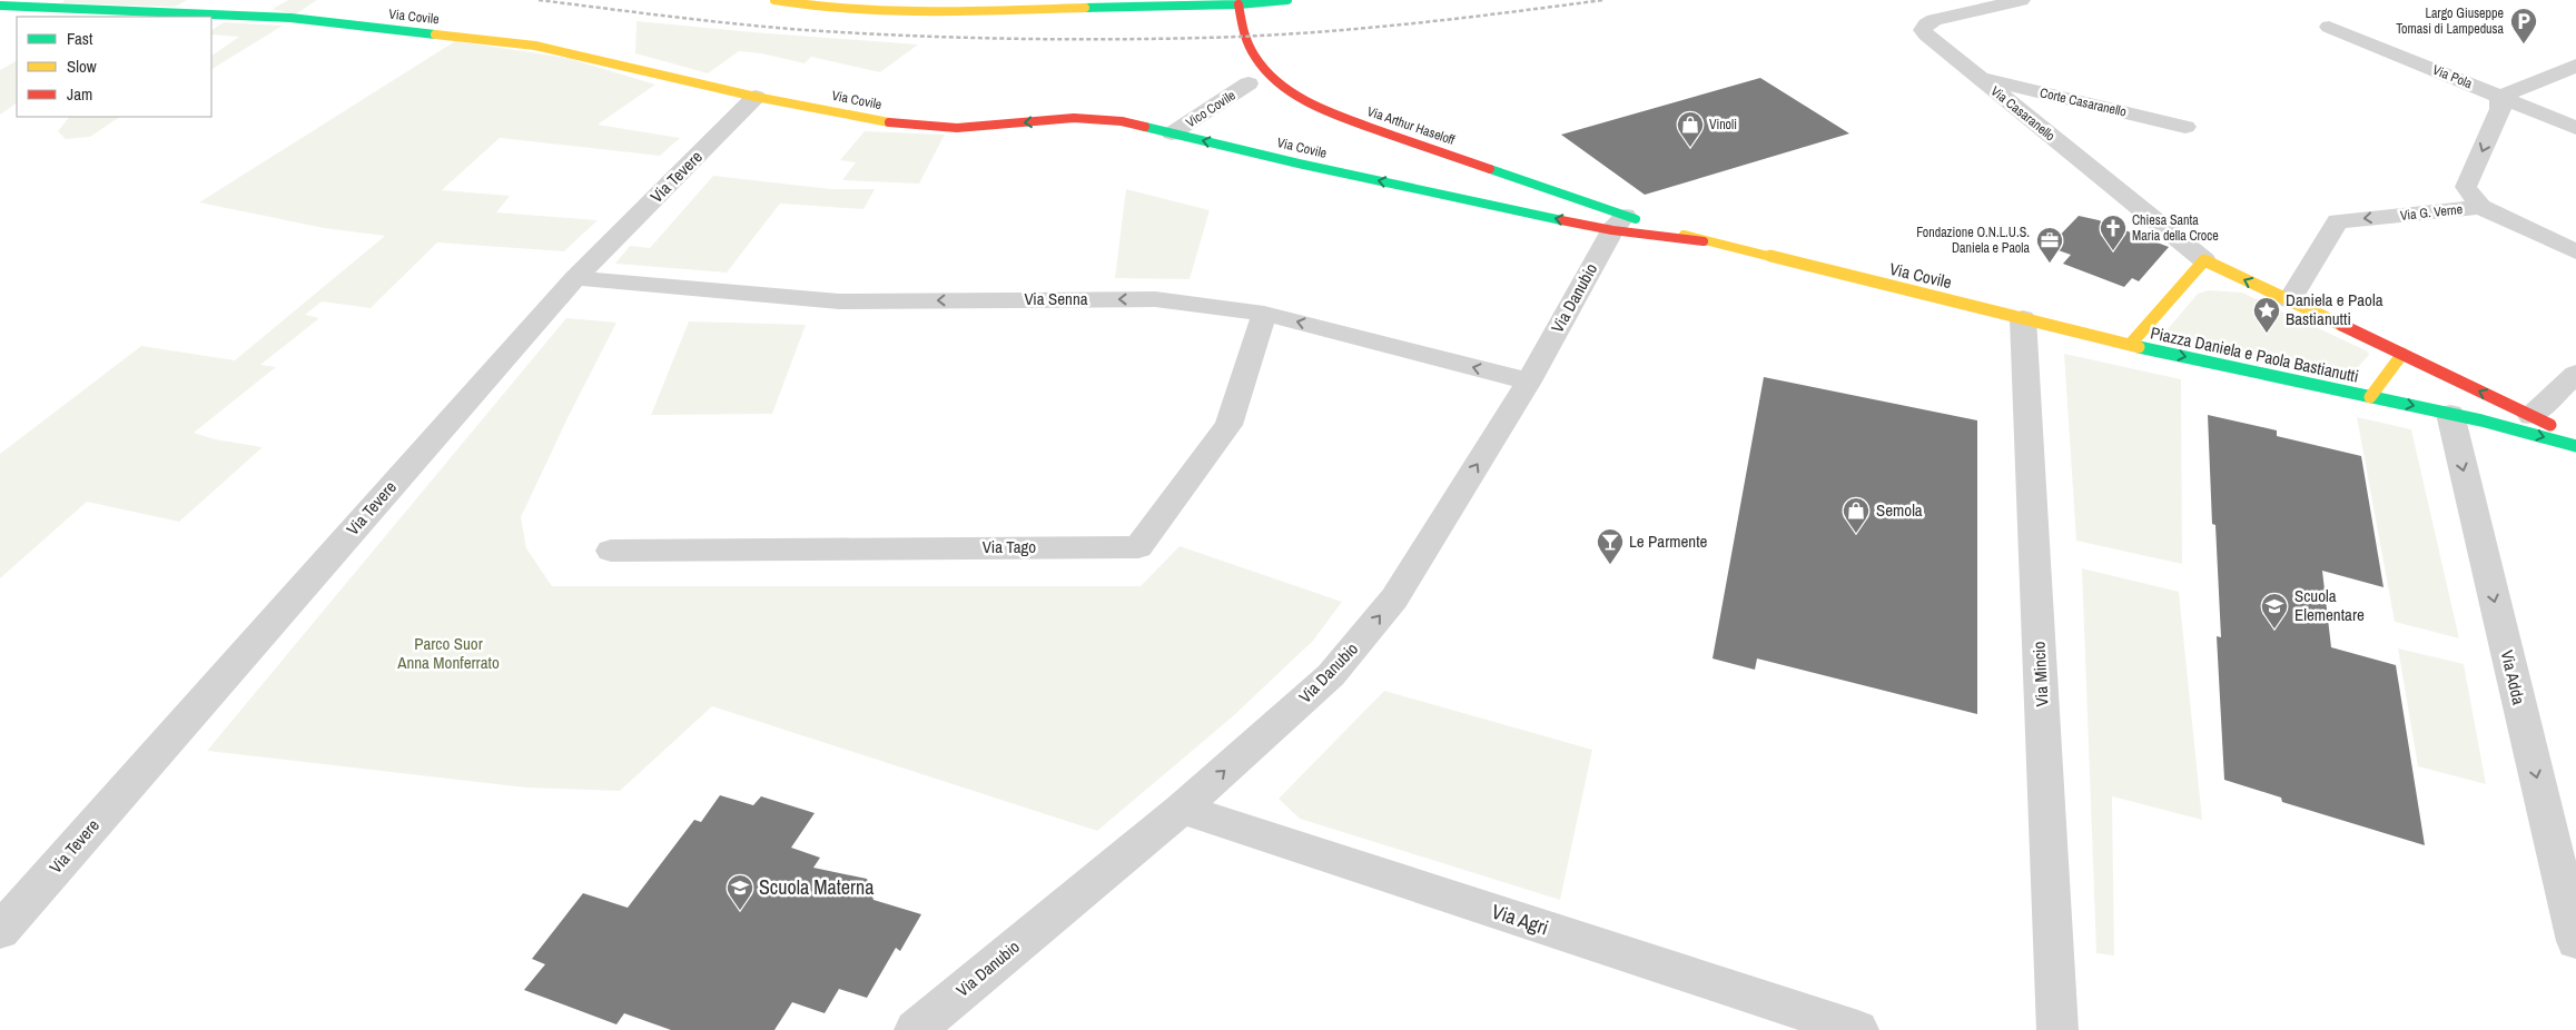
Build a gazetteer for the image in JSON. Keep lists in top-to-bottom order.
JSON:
{
  "streets": {
    "street": [
      "Via Covile",
      "Via Pola",
      "Corte Casaranello",
      "Vico Covile",
      "Via Casaranello",
      "Via Arthur Haseloff",
      "Via Tevere",
      "Via G. Verne",
      "Via Danubio",
      "Via Senna",
      "Piazza Daniela e Paola Bastianutti",
      "Via Tago",
      "Via Mincio",
      "Via Adda",
      "Via Agri"
    ]
  },
  "crossings": [
    ["Via Covile", "Vico Covile"],
    ["Via Covile", "Via Arthur Haseloff"],
    ["Via Covile", "Via Tevere"],
    ["Via Covile", "Via Danubio"],
    ["Via Covile", "Piazza Daniela e Paola Bastianutti"],
    ["Via Covile", "Via Mincio"],
    ["Via Pola", "Via G. Verne"],
    ["Corte Casaranello", "Via Casaranello"],
    ["Via Casaranello", "Piazza Daniela e Paola Bastianutti"],
    ["Via Arthur Haseloff", "Via Danubio"],
    ["Via Tevere", "Via Senna"],
    ["Via Danubio", "Via Senna"],
    ["Via Danubio", "Via Agri"],
    ["Via Senna", "Via Tago"],
    ["Piazza Daniela e Paola Bastianutti", "Via Adda"]
  ],
  "one_way": [
    "Via Covile",
    "Via G. Verne",
    "Via Danubio",
    "Via Senna",
    "Via Adda"
  ],
  "parks": ["Parco Suor Anna Monferrato"],
  "places": {
    "parking": ["Largo Giuseppe Tomasi di Lampedusa"],
    "shop": ["Vinoli", "Semola"],
    "church": ["Chiesa Santa Maria della Croce"],
    "office": ["Fondazione O.N.L.U.S. Daniela e Paola"],
    "place": ["Daniela e Paola Bastianutti"],
    "bar": ["Le Parmente"],
    "school or university": ["Scuola Elementare", "Scuola Materna"]
  },
  "legend": ["Fast", "Slow", "Jam"]
}
